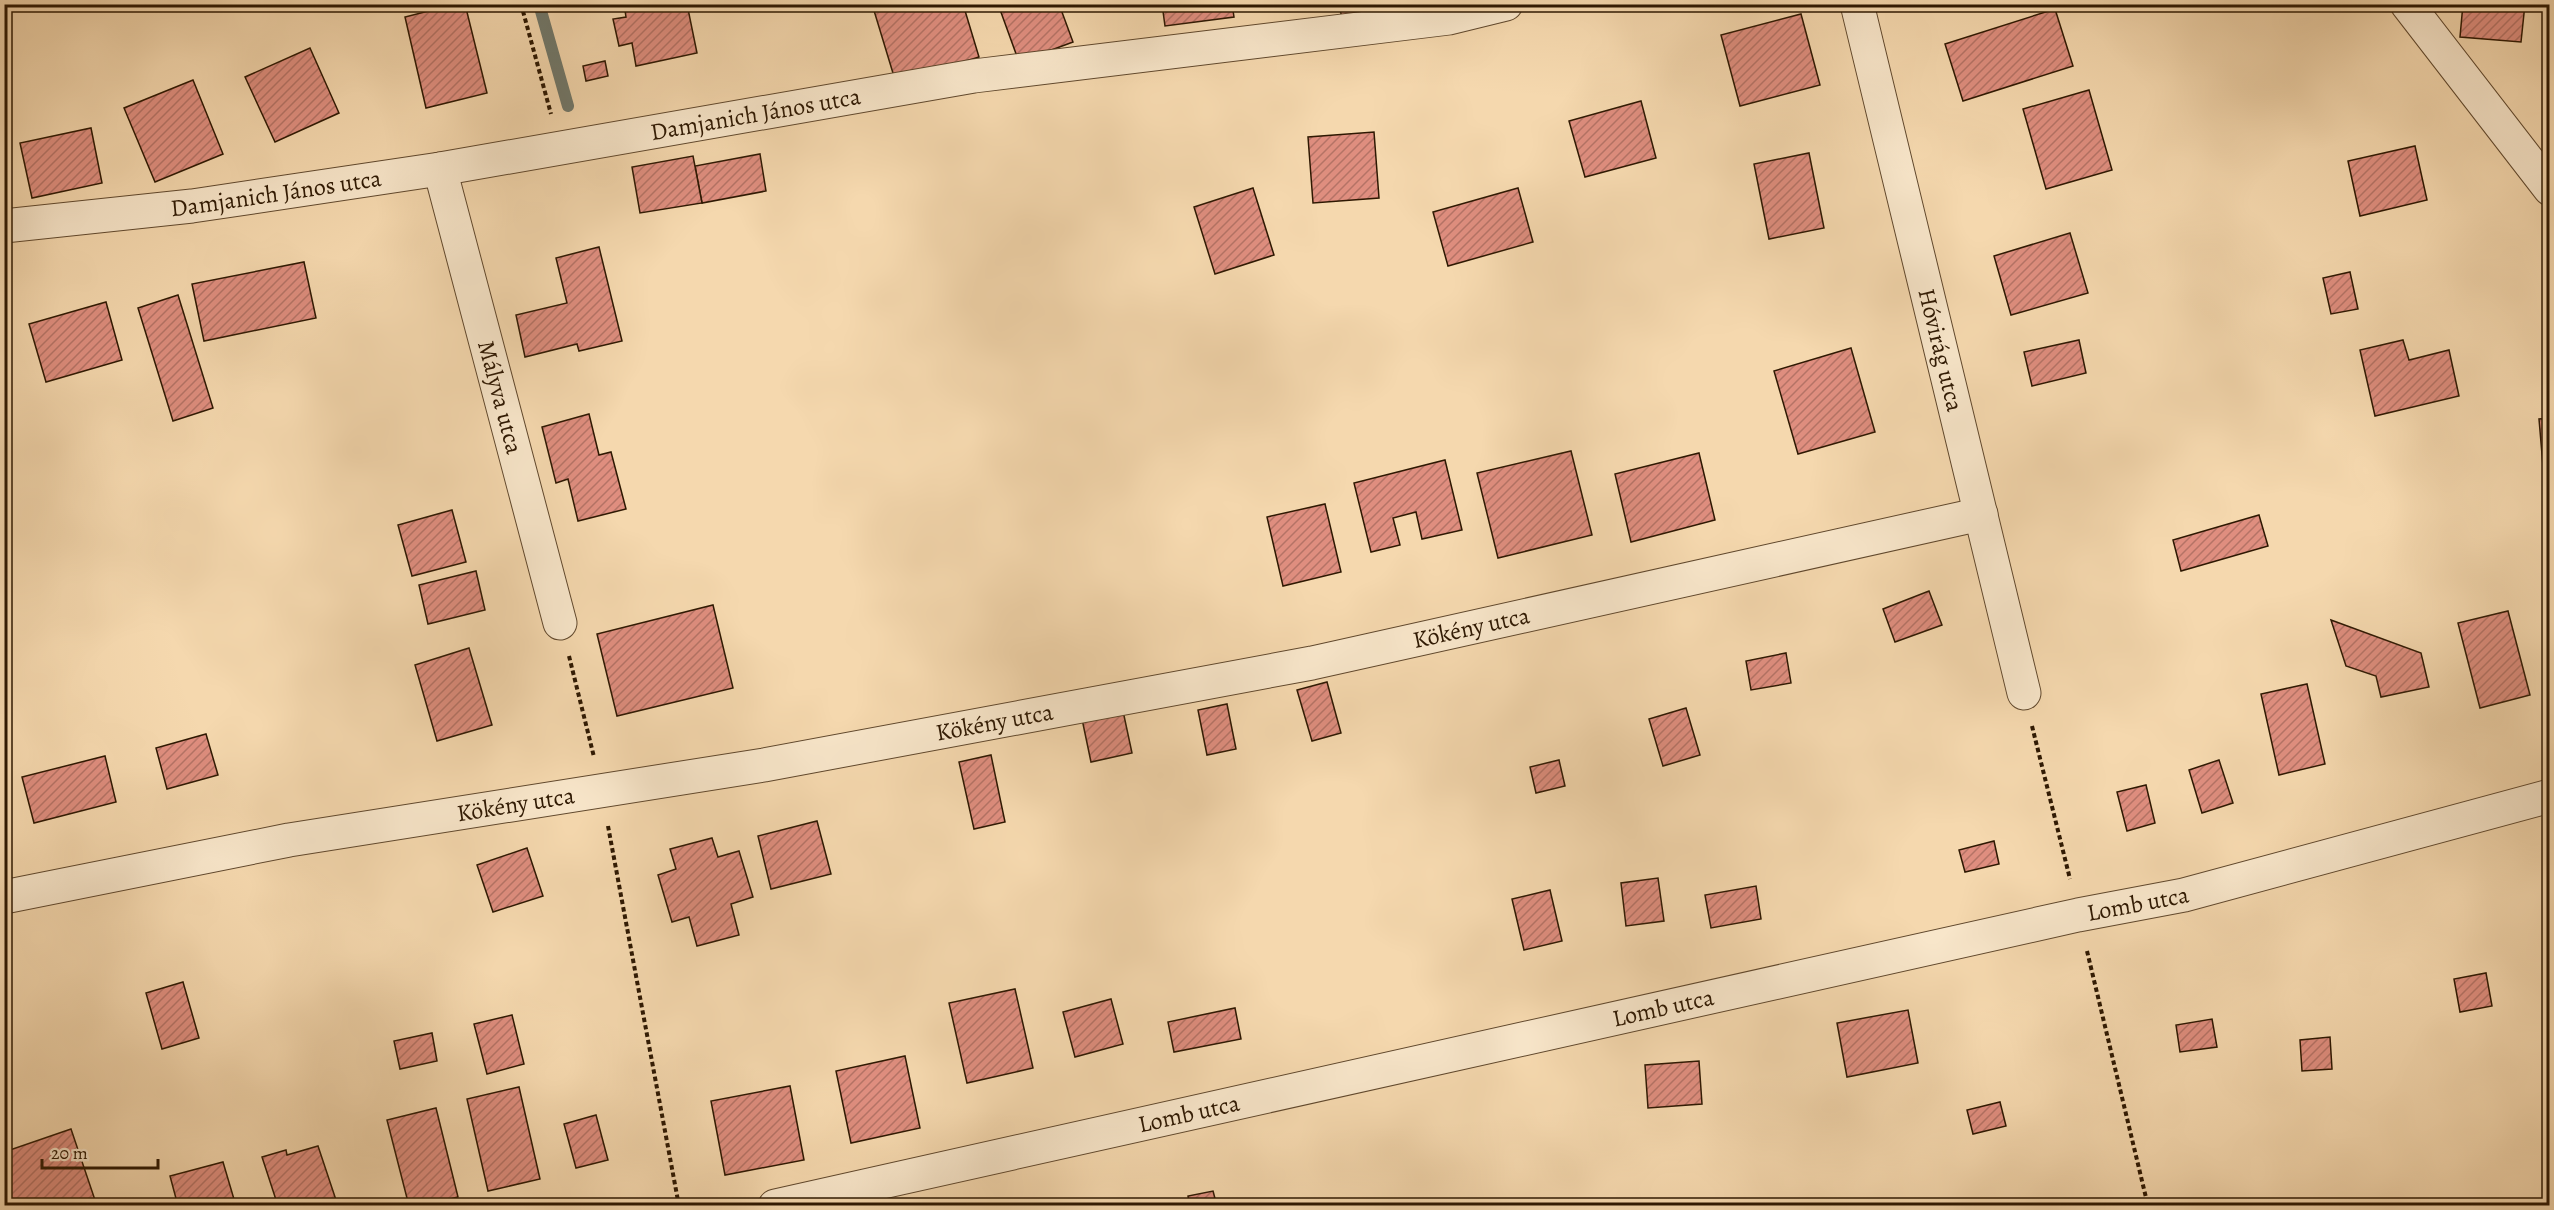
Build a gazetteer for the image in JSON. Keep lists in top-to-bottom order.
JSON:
{
  "streets": {
    "street": [
      "Damjanich János utca",
      "Hóvirág utca",
      "Mályva utca",
      "Kökény utca",
      "Lomb utca"
    ]
  },
  "crossings": [
    ["Damjanich János utca", "Mályva utca"],
    ["Hóvirág utca", "Kökény utca"]
  ],
  "scale_bar": "20 m"
}
